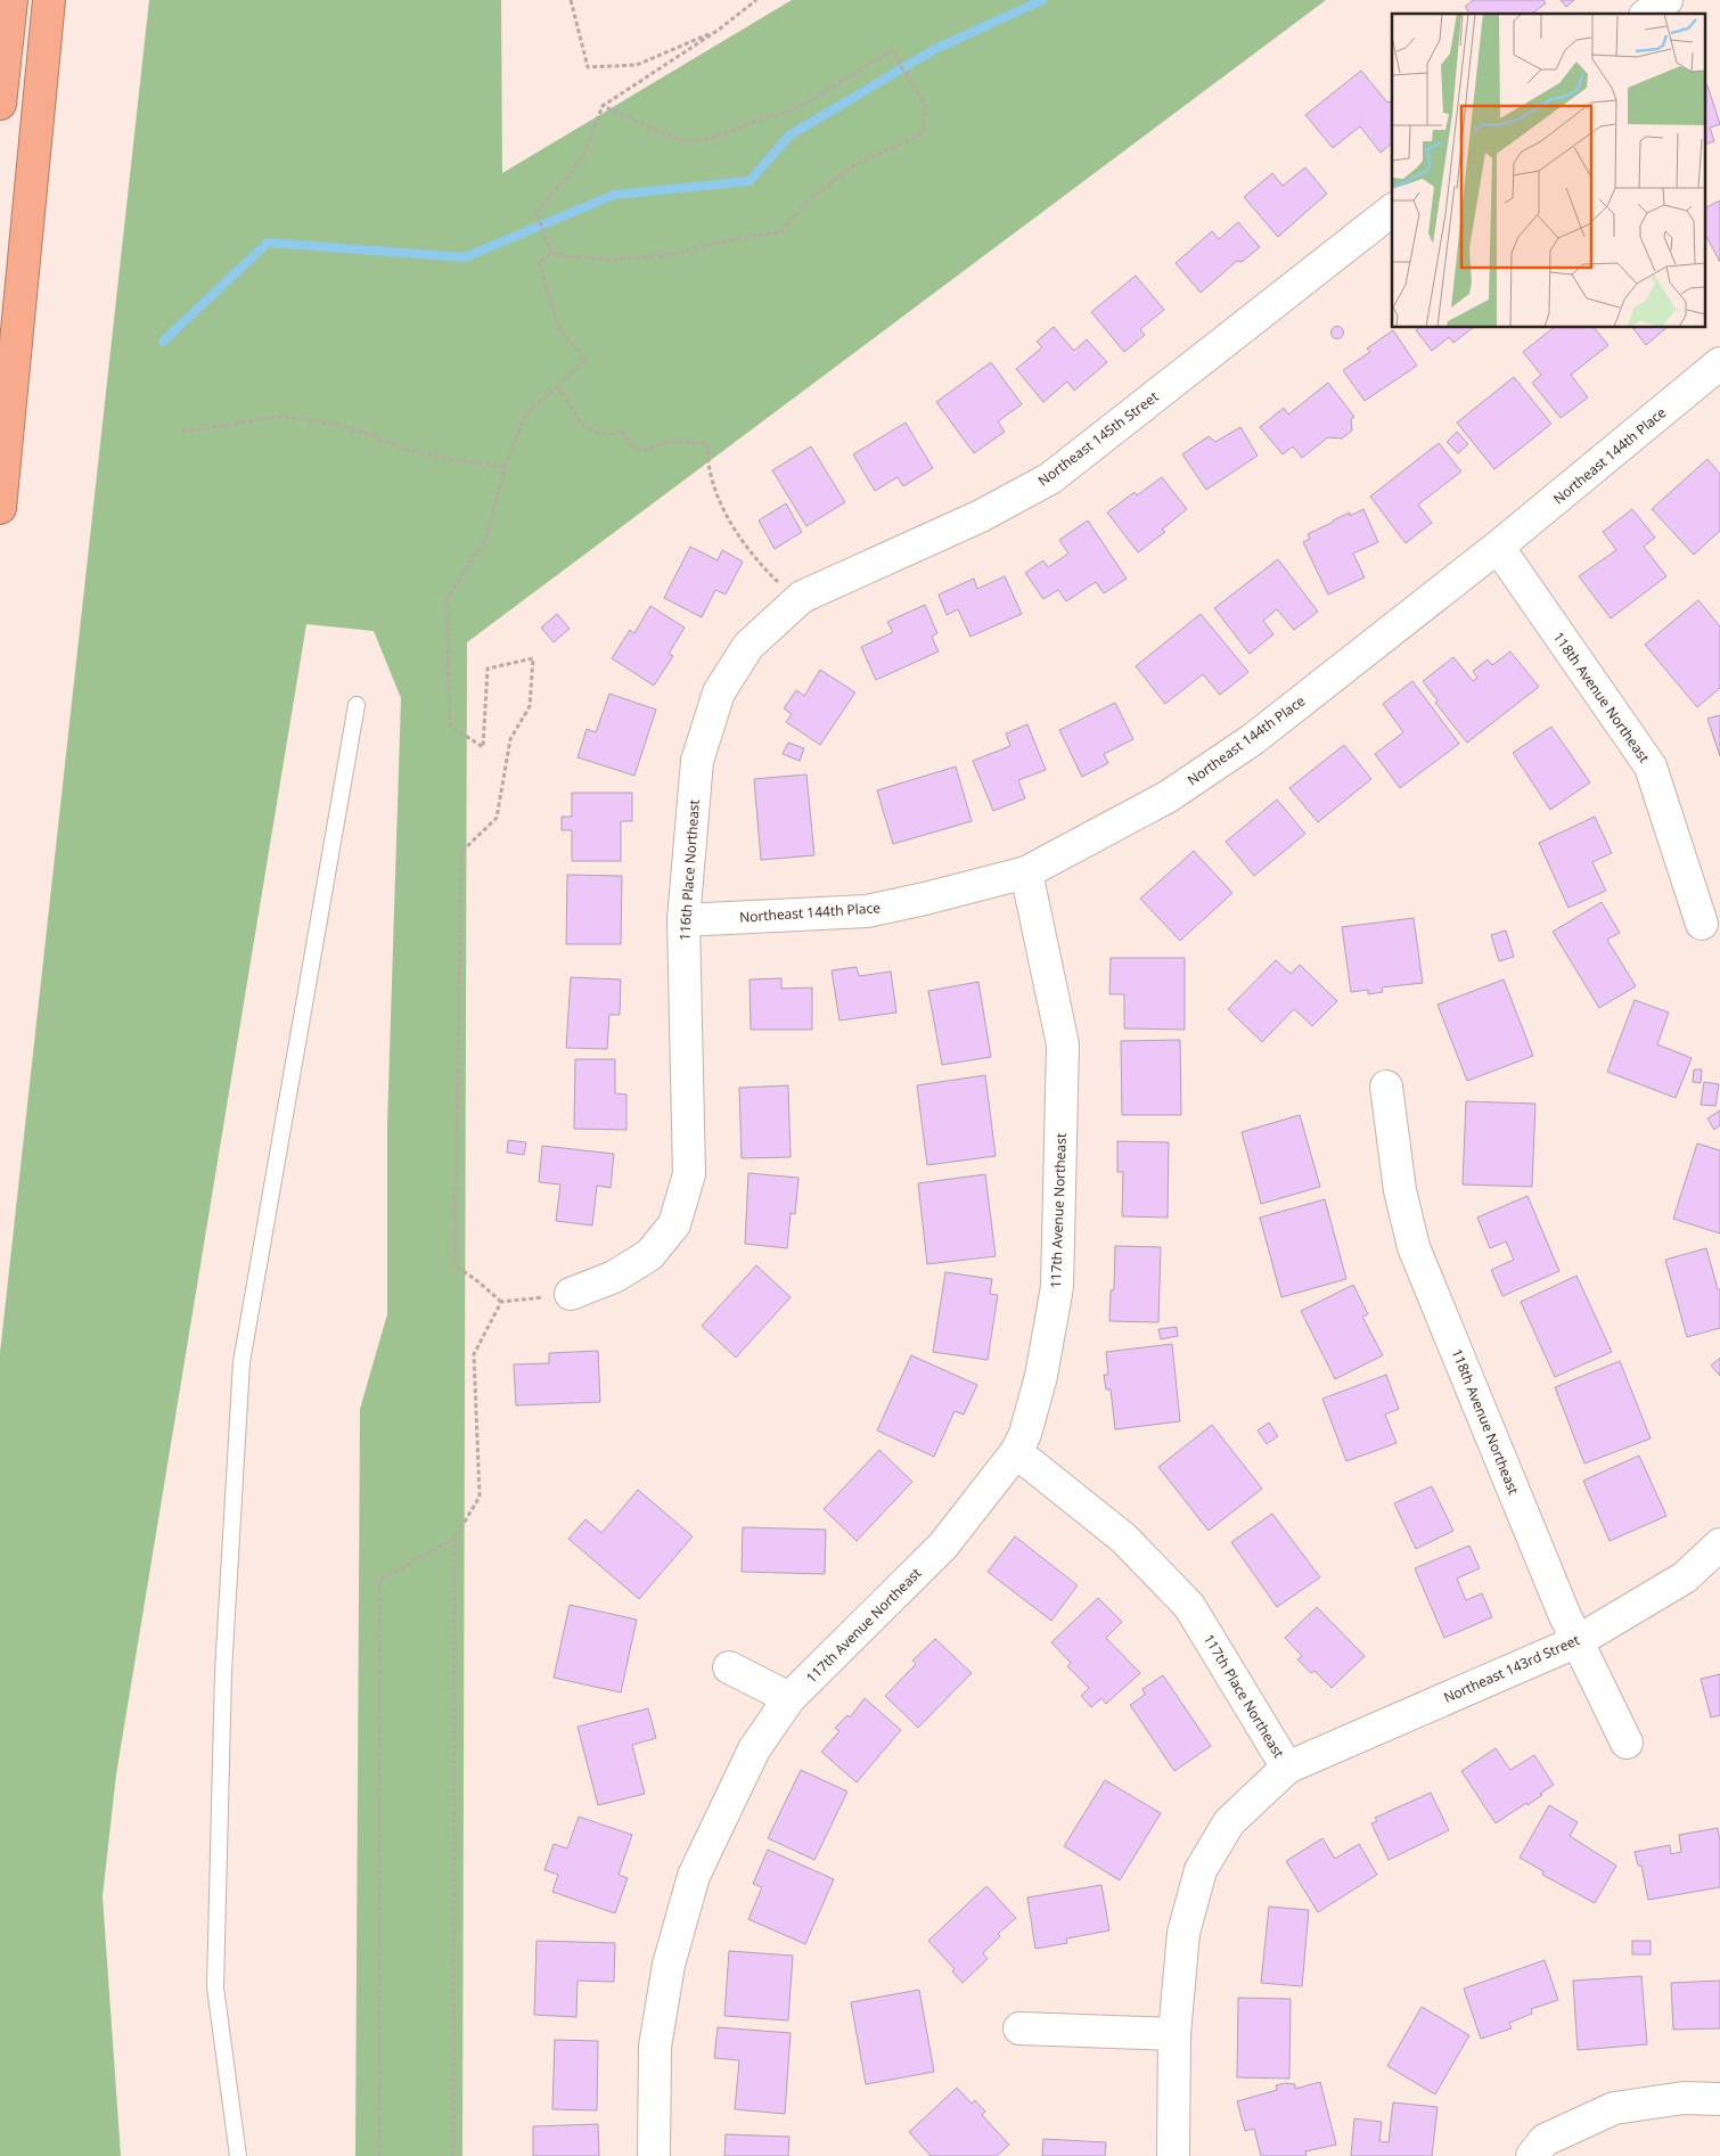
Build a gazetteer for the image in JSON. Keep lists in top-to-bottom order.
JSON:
{
  "streets": {
    "street": [
      "Northeast 145th Street",
      "Northeast 144th Place",
      "118th Avenue Northeast",
      "116th Place Northeast",
      "117th Avenue Northeast",
      "Northeast 143rd Street",
      "117th Place Northeast"
    ]
  },
  "crossings": [
    ["Northeast 145th Street", "116th Place Northeast"],
    ["Northeast 144th Place", "118th Avenue Northeast"],
    ["Northeast 144th Place", "116th Place Northeast"],
    ["Northeast 144th Place", "117th Avenue Northeast"],
    ["118th Avenue Northeast", "Northeast 143rd Street"],
    ["117th Avenue Northeast", "117th Place Northeast"],
    ["Northeast 143rd Street", "117th Place Northeast"]
  ]
}
